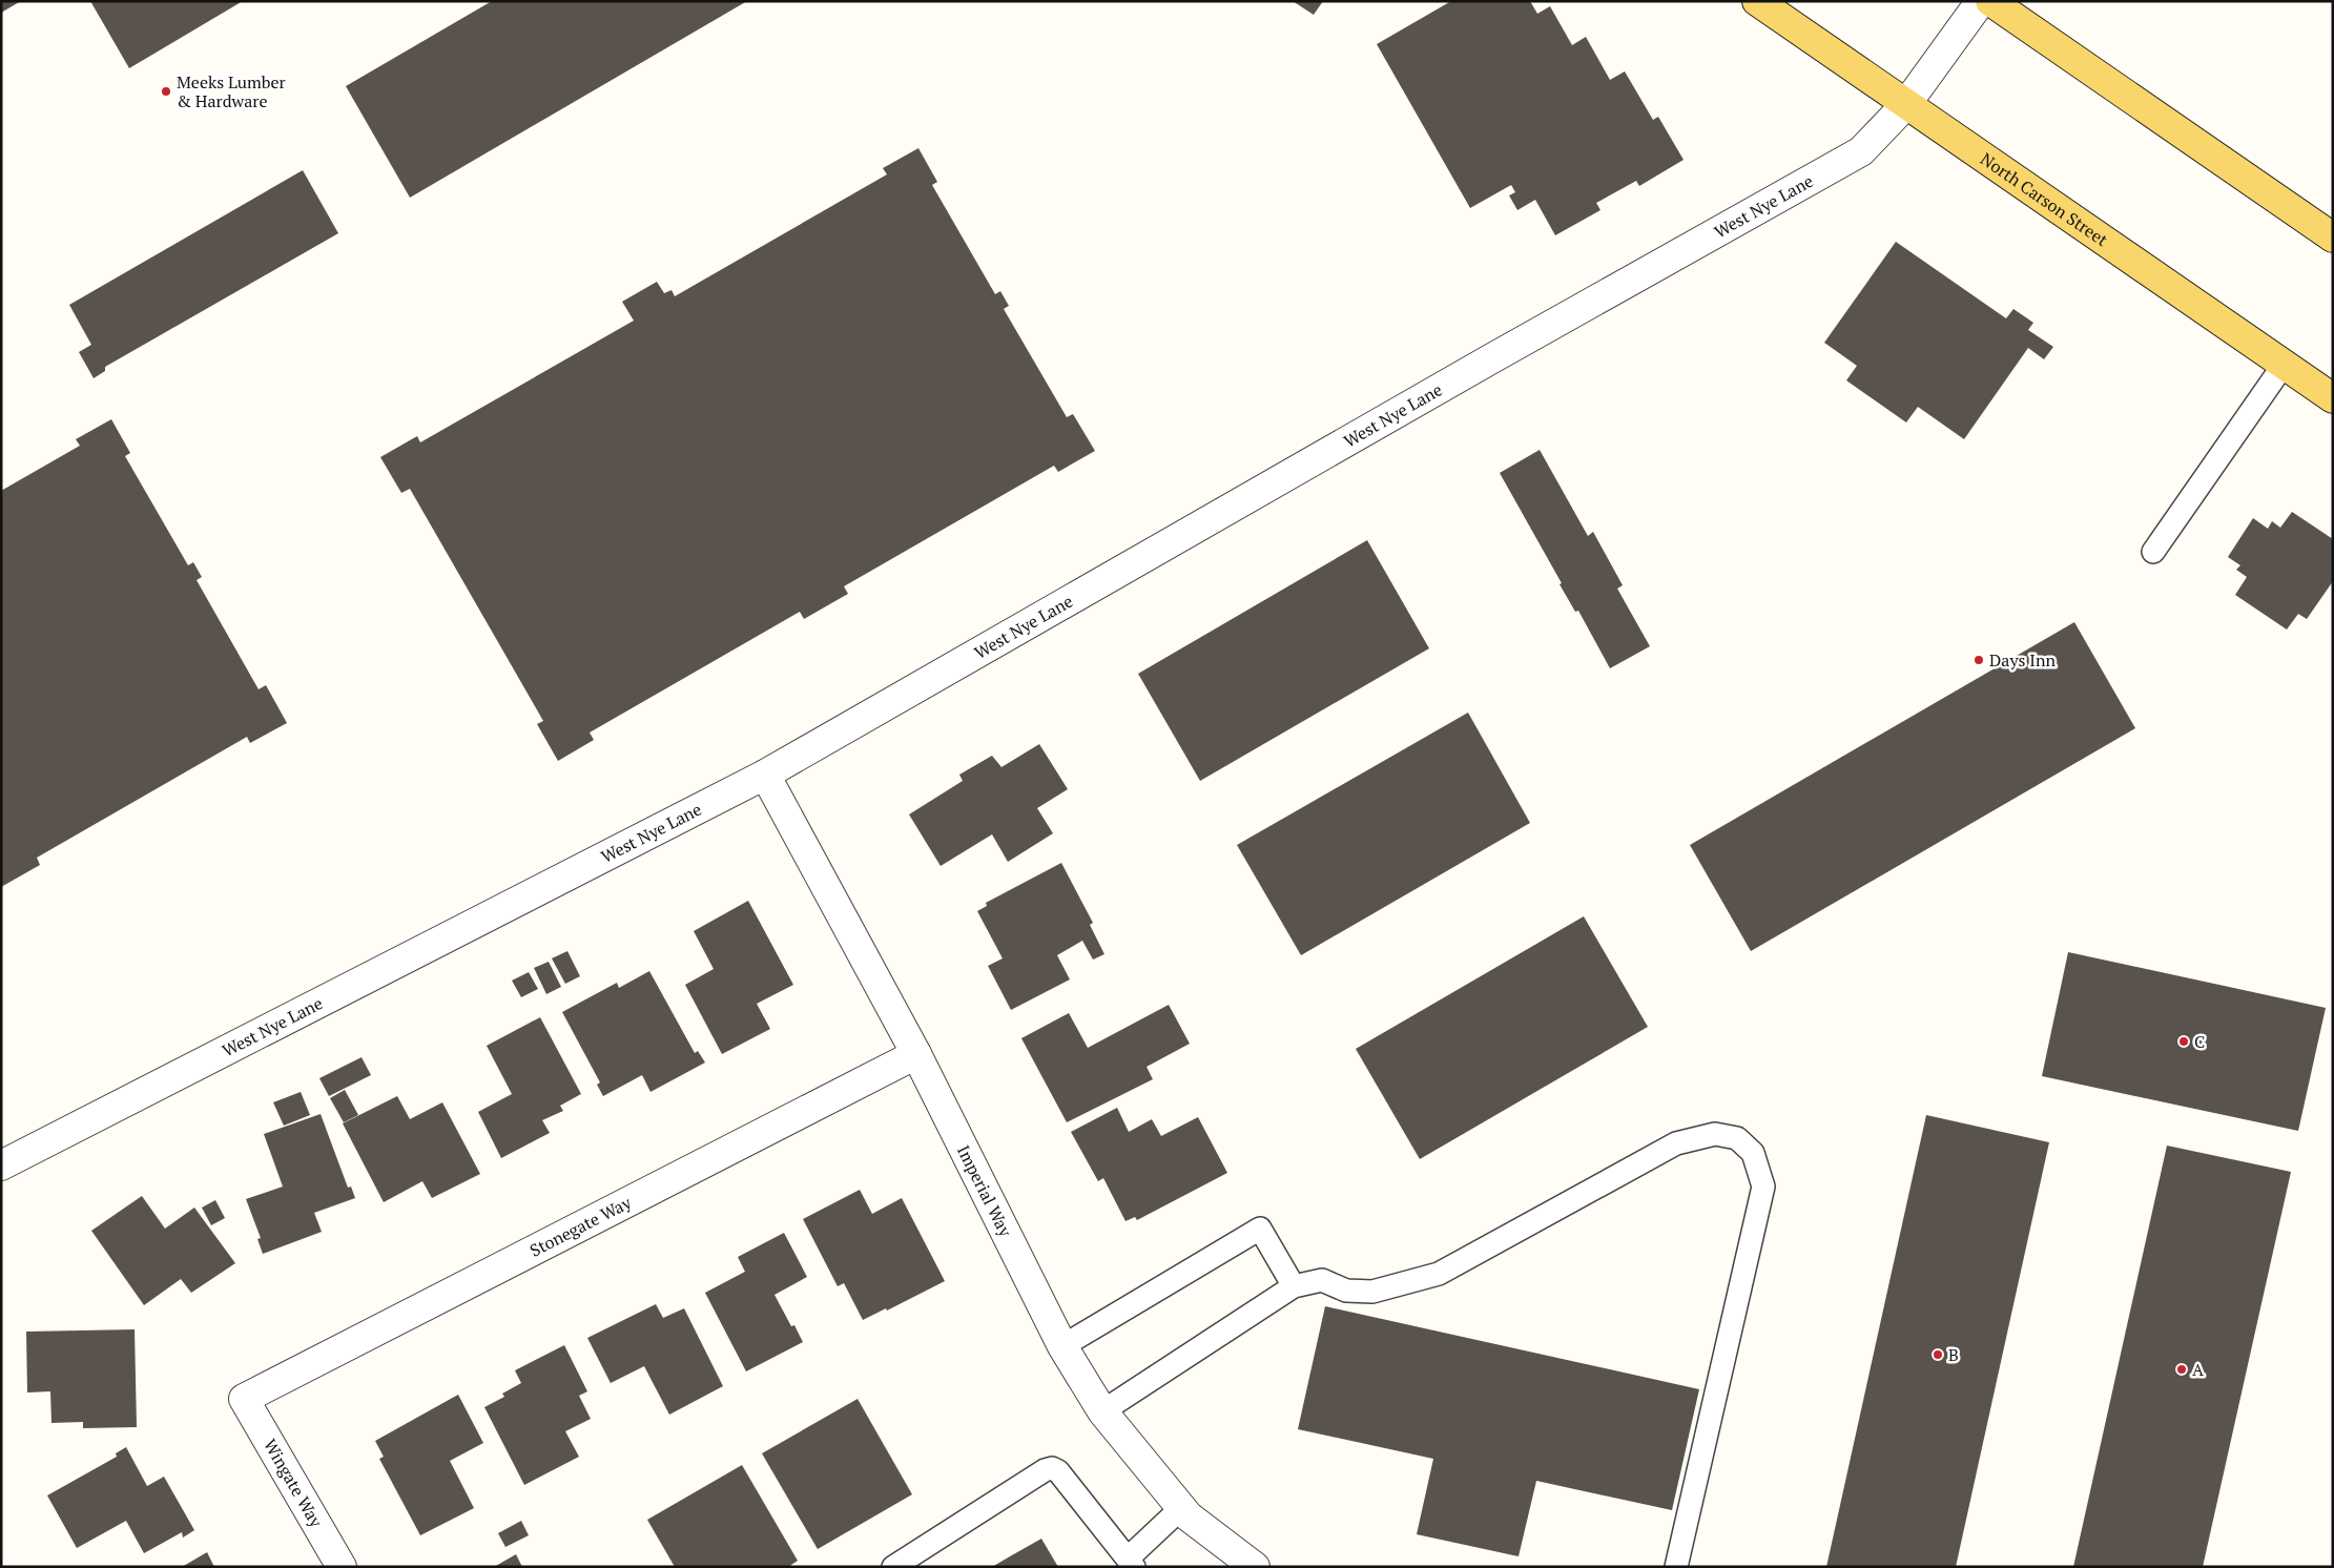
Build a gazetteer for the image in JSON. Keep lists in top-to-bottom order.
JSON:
{
  "streets": {
    "main road": ["North Carson Street"],
    "street": [
      "West Nye Lane",
      "Imperial Way",
      "Stonegate Way",
      "Wingate Way"
    ]
  },
  "crossings": [
    ["North Carson Street", "West Nye Lane"],
    ["West Nye Lane", "Imperial Way"],
    ["Imperial Way", "Stonegate Way"],
    ["Stonegate Way", "Wingate Way"]
  ],
  "places": [
    "Meeks Lumber & Hardware",
    "Days Inn",
    "C",
    "B",
    "A"
  ]
}
